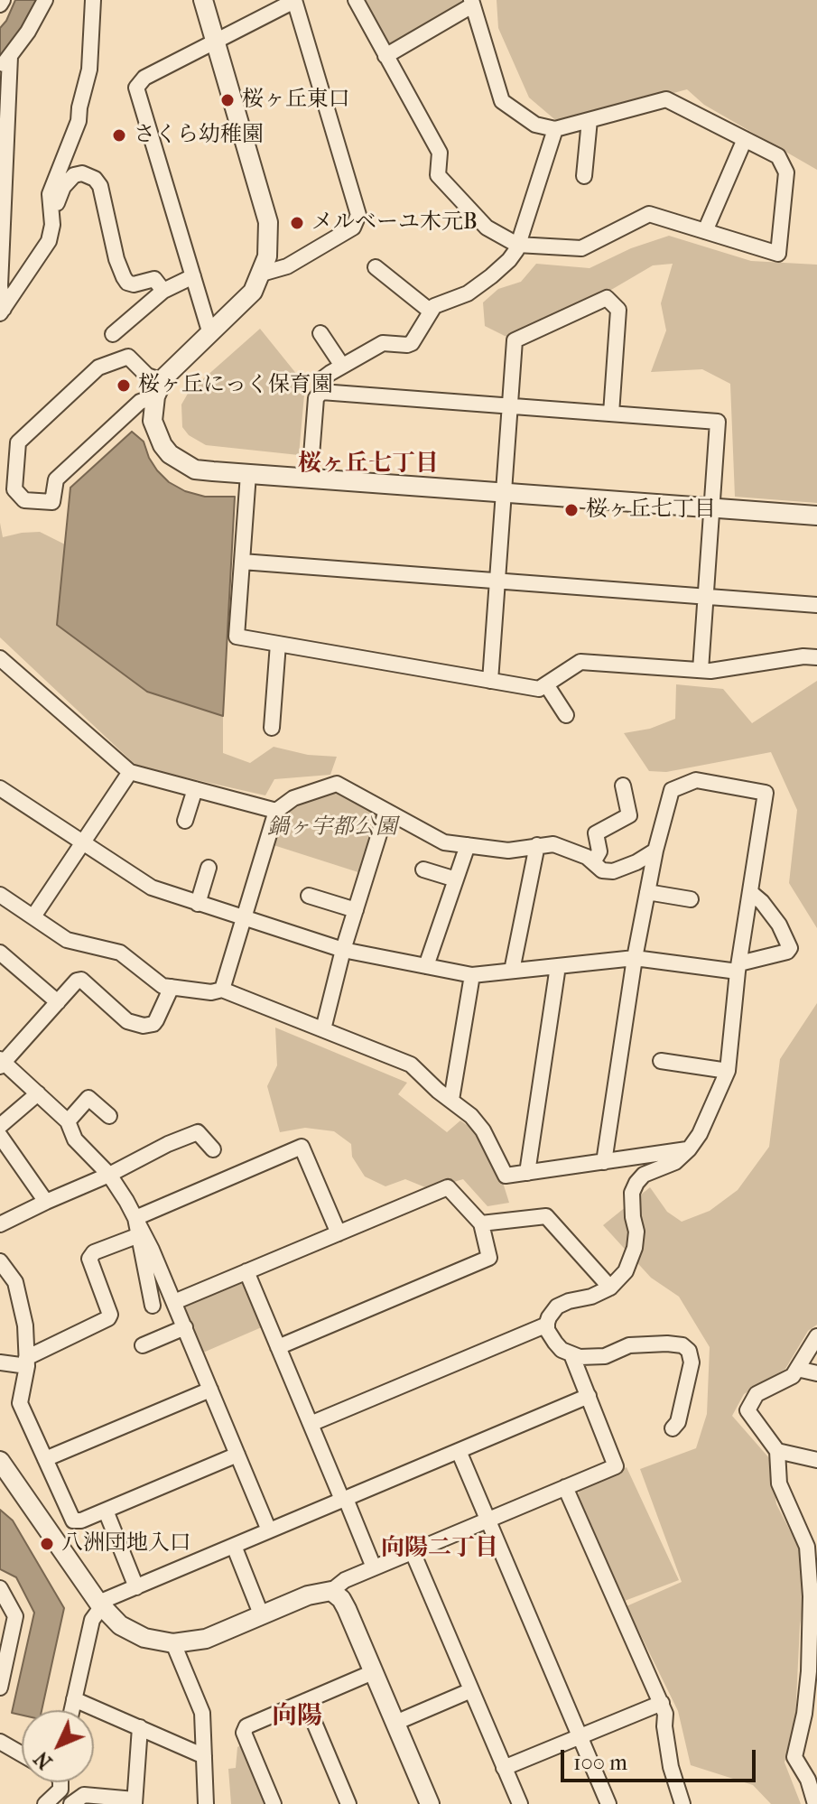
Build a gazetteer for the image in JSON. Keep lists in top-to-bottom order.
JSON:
{
  "districts": ["桜ヶ丘七丁目", "向陽二丁目", "向陽"],
  "parks": ["鍋ヶ宇都公園"],
  "places": [
    "桜ヶ丘東口",
    "さくら幼稚園",
    "メルベーユ木元B",
    "桜ヶ丘にっく保育園",
    "桜ヶ丘七丁目",
    "八洲団地入口"
  ],
  "scale_bar": "100 m",
  "north": "bottom left"
}
